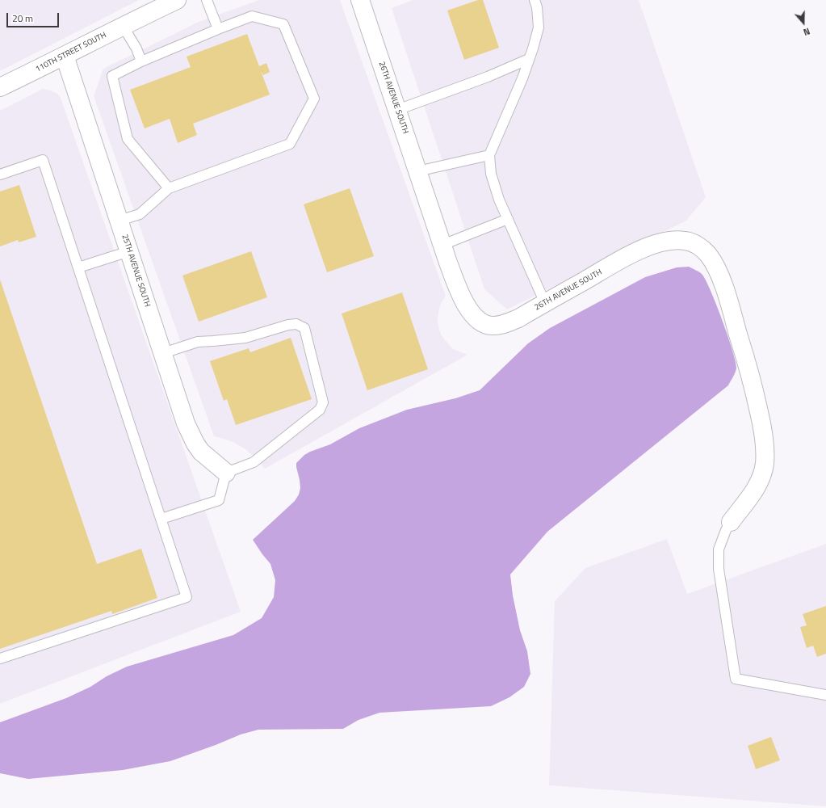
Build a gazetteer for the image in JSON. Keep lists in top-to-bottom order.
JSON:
{
  "streets": {
    "street": ["110TH STREET SOUTH", "26TH AVENUE SOUTH", "25TH AVENUE SOUTH"]
  },
  "crossings": [
    ["110TH STREET SOUTH", "25TH AVENUE SOUTH"]
  ],
  "scale_bar": "20 m",
  "north": "bottom"
}
